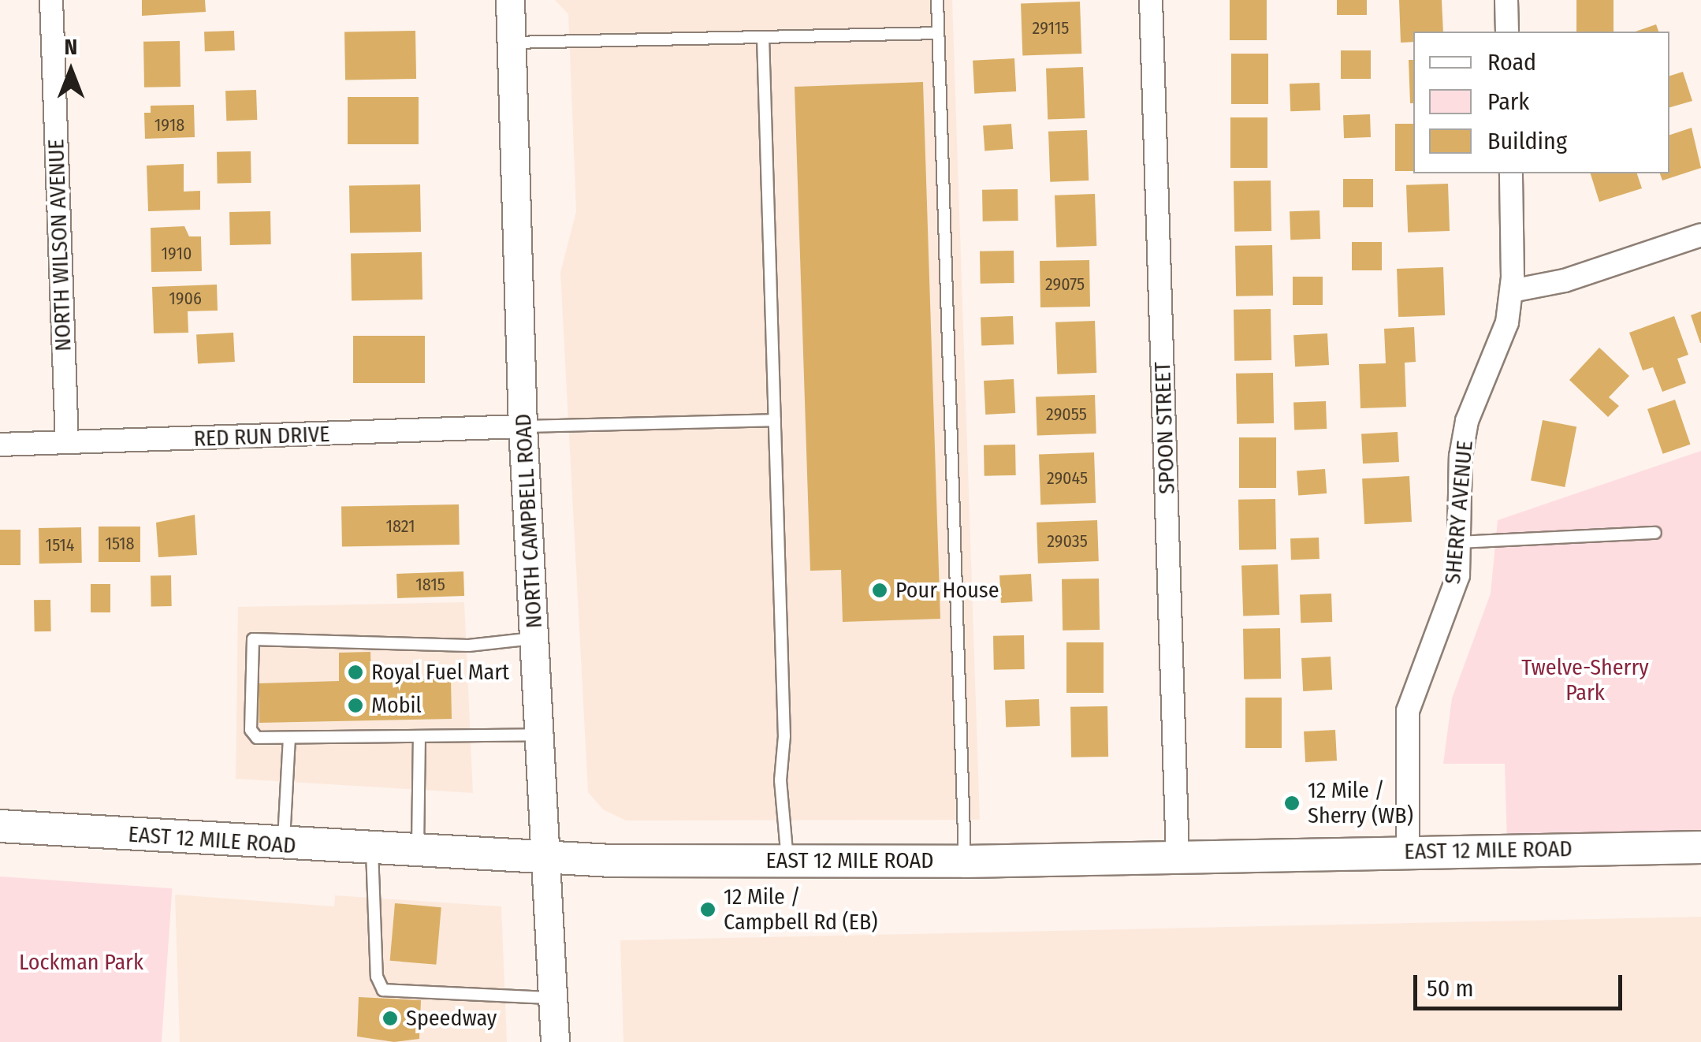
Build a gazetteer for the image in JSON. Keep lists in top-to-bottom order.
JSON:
{
  "streets": {
    "main road": ["EAST 12 MILE ROAD"],
    "street": [
      "NORTH WILSON AVENUE",
      "SPOON STREET",
      "RED RUN DRIVE",
      "SHERRY AVENUE",
      "NORTH CAMPBELL ROAD"
    ]
  },
  "crossings": [
    ["NORTH WILSON AVENUE", "RED RUN DRIVE"],
    ["SPOON STREET", "EAST 12 MILE ROAD"],
    ["RED RUN DRIVE", "NORTH CAMPBELL ROAD"],
    ["SHERRY AVENUE", "EAST 12 MILE ROAD"],
    ["NORTH CAMPBELL ROAD", "EAST 12 MILE ROAD"]
  ],
  "parks": ["Twelve-Sherry Park", "Lockman Park"],
  "places": [
    "Pour House",
    "Royal Fuel Mart",
    "Mobil",
    "12 Mile / Sherry (WB)",
    "12 Mile / Campbell Rd (EB)",
    "Speedway"
  ],
  "house_numbers": [
    "29115",
    "1918",
    "1910",
    "29075",
    "1906",
    "29055",
    "29045",
    "1821",
    "29035",
    "1518",
    "1514",
    "1815"
  ],
  "legend": ["Road", "Park", "Building"],
  "scale_bar": "50 m",
  "north": "top"
}
